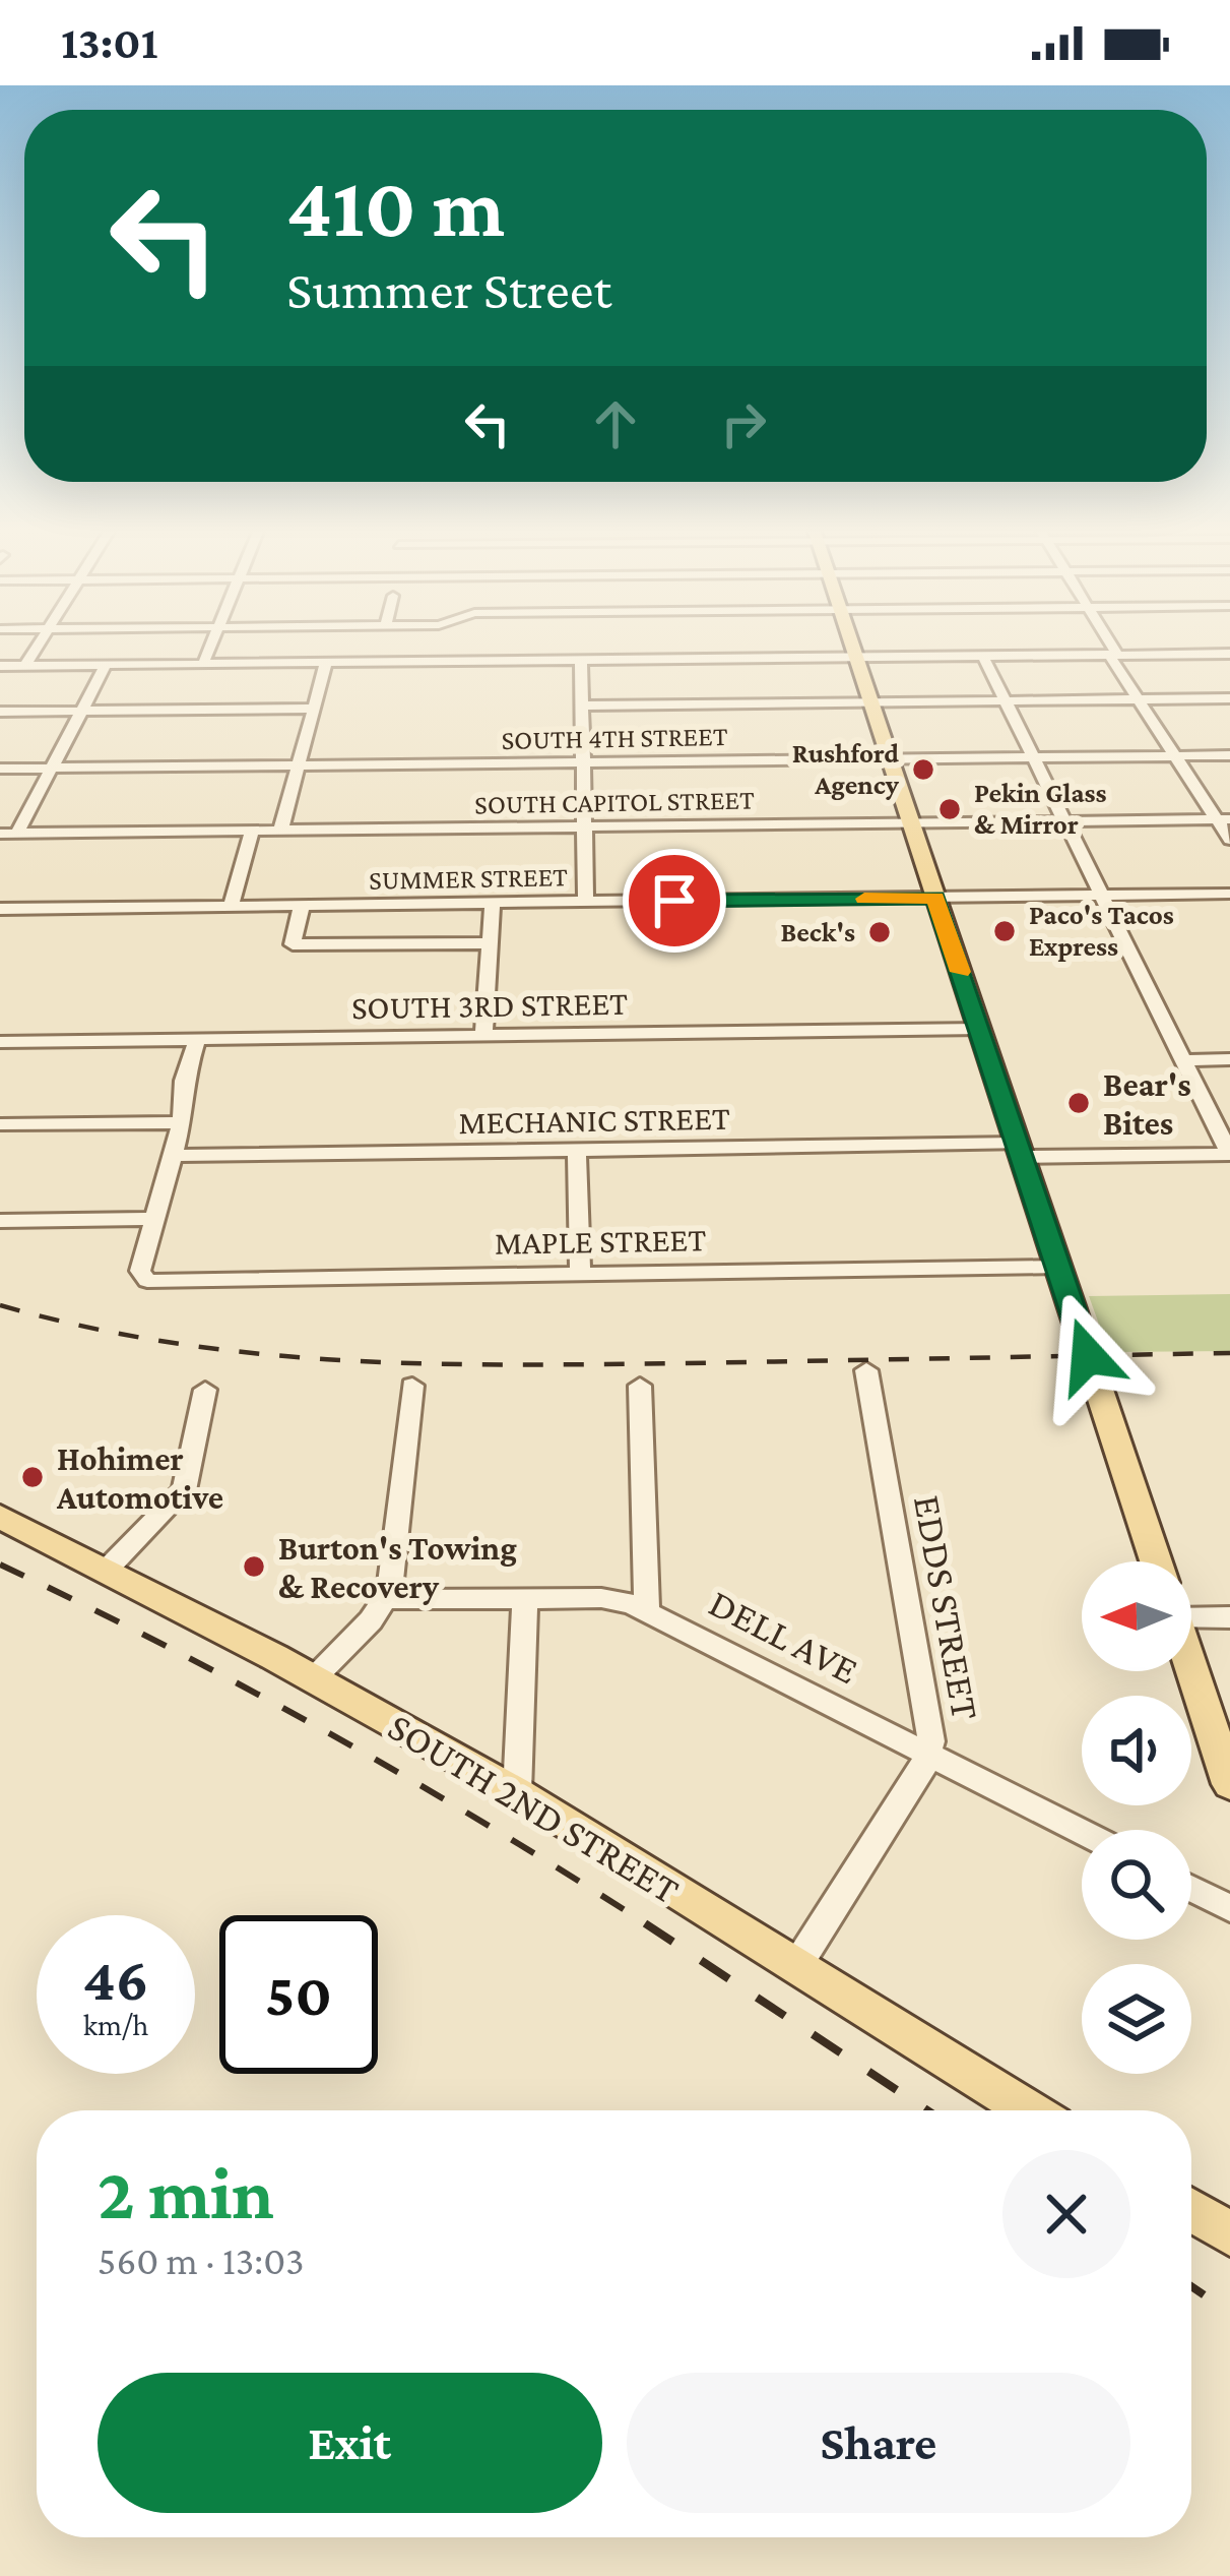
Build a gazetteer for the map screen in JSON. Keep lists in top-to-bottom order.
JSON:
{
  "streets": {
    "main road": ["SOUTH 2ND STREET"],
    "street": [
      "SOUTH 4TH STREET",
      "SOUTH CAPITOL STREET",
      "SUMMER STREET",
      "SOUTH 3RD STREET",
      "MECHANIC STREET",
      "MAPLE STREET",
      "EDDS STREET",
      "DELL AVE"
    ]
  },
  "crossings": [
    ["EDDS STREET", "DELL AVE"],
    ["EDDS STREET", "SOUTH 2ND STREET"]
  ],
  "places": [
    "Rushford Agency",
    "Pekin Glass & Mirror",
    "Paco's Tacos Express",
    "Beck's",
    "Bear's Bites",
    "Hohimer Automotive",
    "Burton's Towing & Recovery"
  ],
  "north": "left",
  "page": {
    "status": "13:01",
    "turn": ["410 m", "Summer Street"],
    "speed": "46 km/h",
    "limit": "50",
    "heading": ["2 min", "560 m · 13:03"],
    "buttons": ["Exit", "Share"]
  }
}
